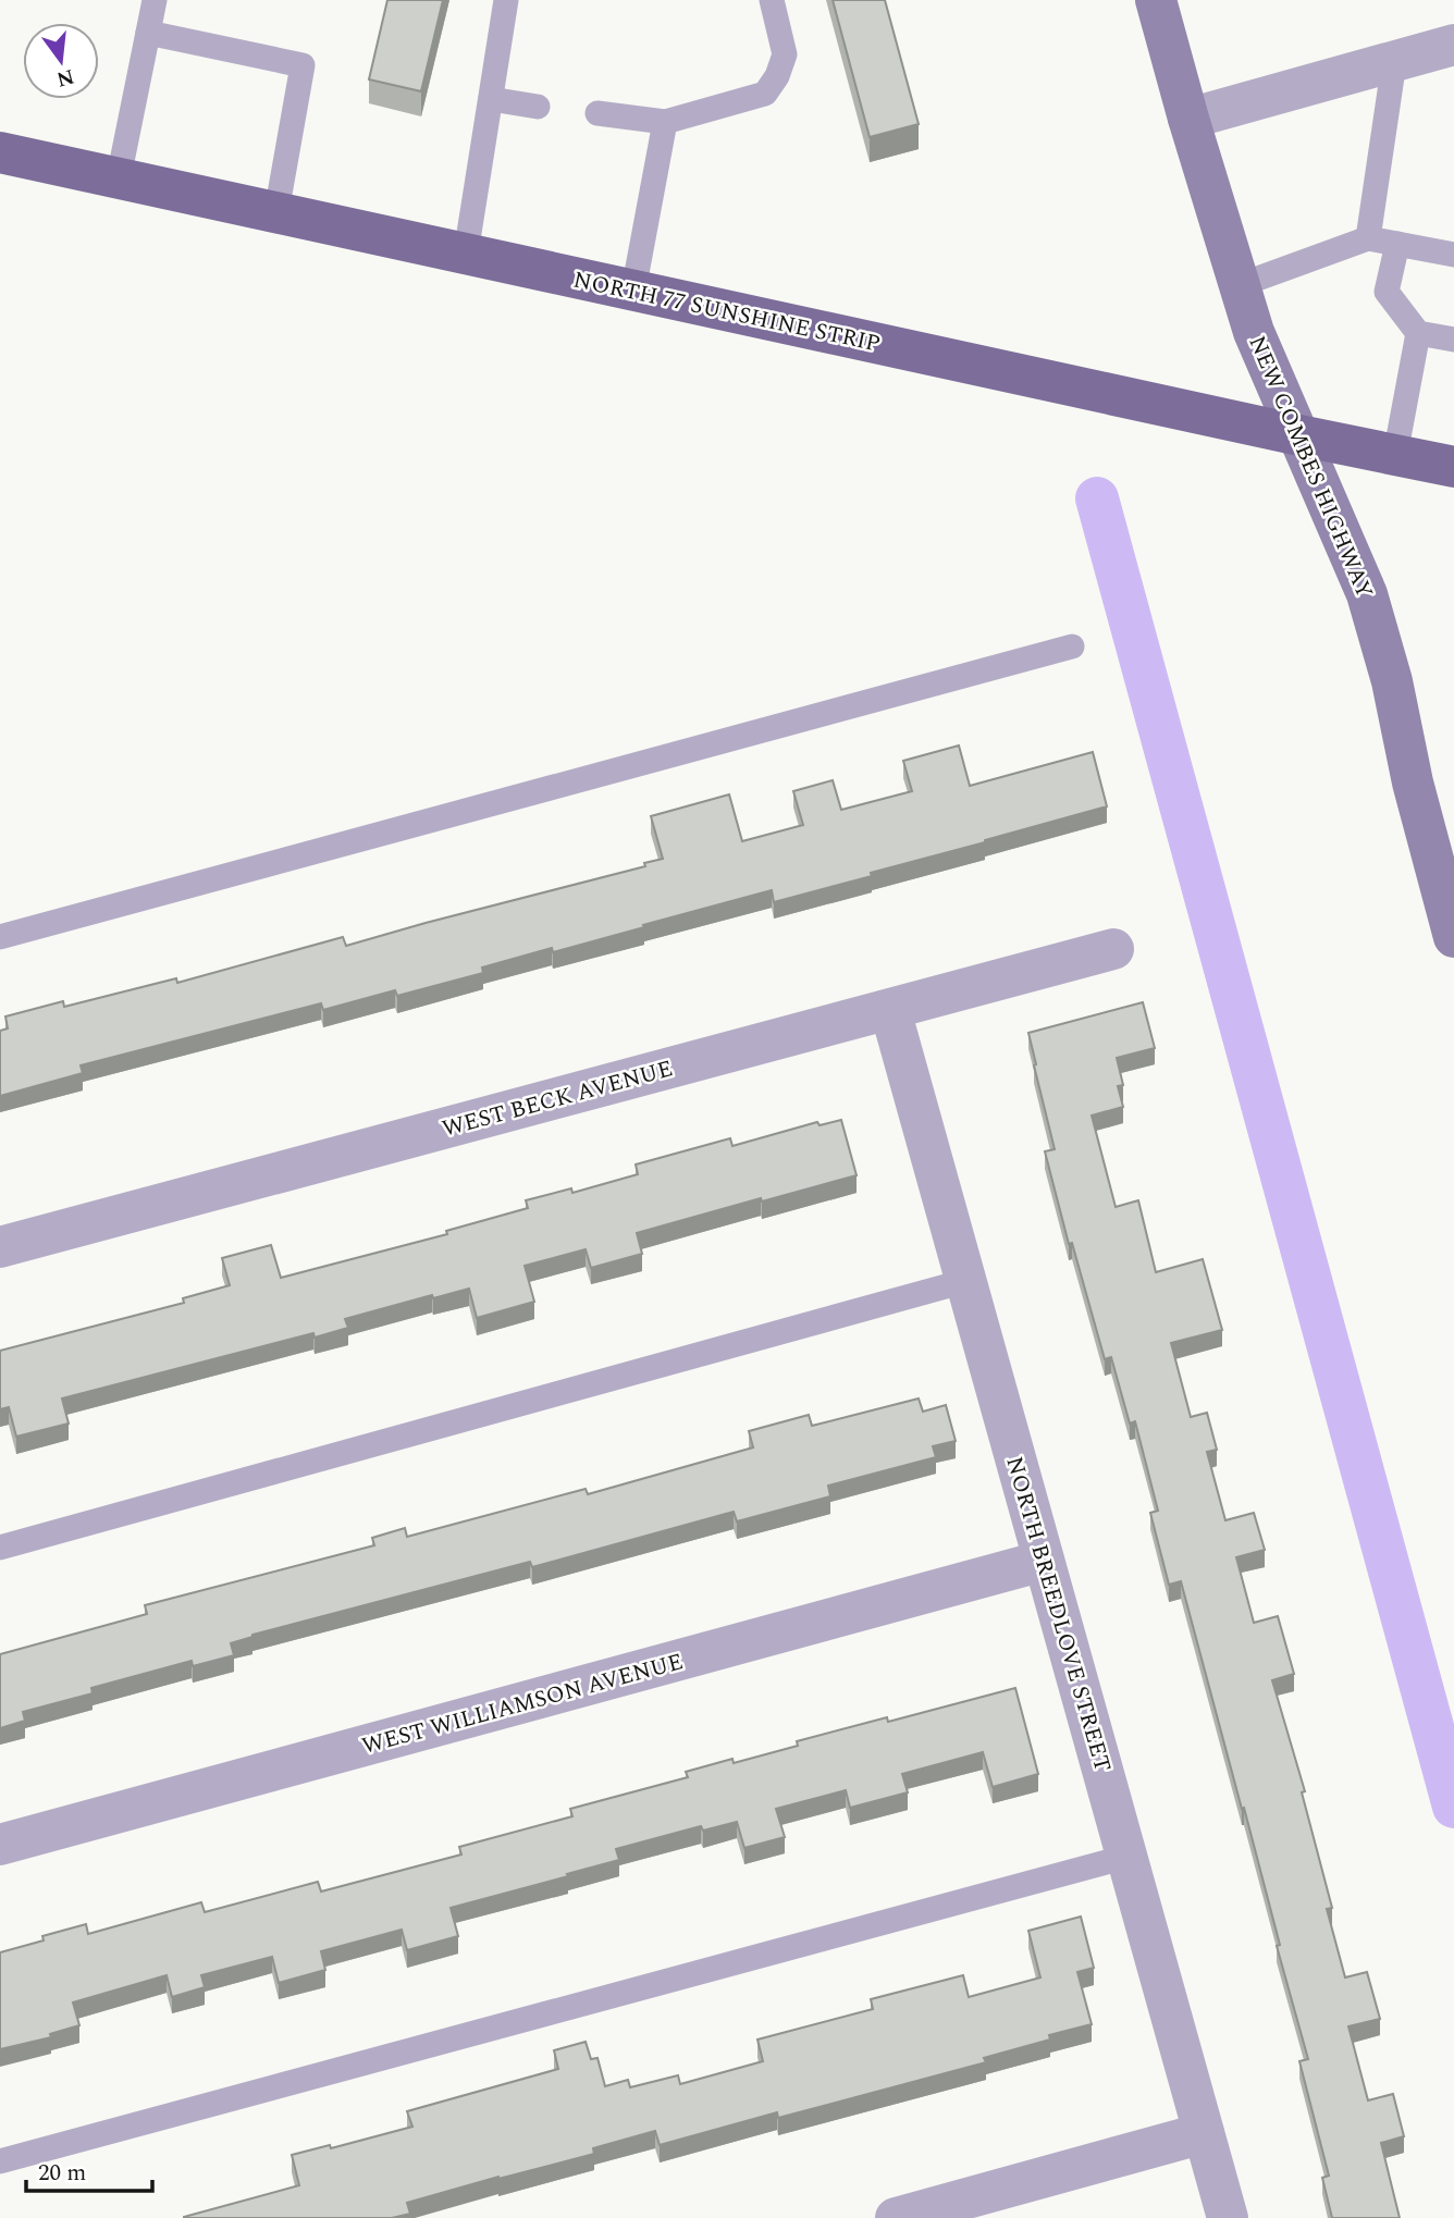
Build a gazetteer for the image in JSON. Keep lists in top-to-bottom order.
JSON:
{
  "streets": {
    "main road": ["NORTH 77 SUNSHINE STRIP"],
    "street": [
      "NEW COMBES HIGHWAY",
      "WEST BECK AVENUE",
      "NORTH BREEDLOVE STREET",
      "WEST WILLIAMSON AVENUE"
    ]
  },
  "crossings": [
    ["NORTH 77 SUNSHINE STRIP", "NEW COMBES HIGHWAY"],
    ["WEST BECK AVENUE", "NORTH BREEDLOVE STREET"],
    ["NORTH BREEDLOVE STREET", "WEST WILLIAMSON AVENUE"]
  ],
  "scale_bar": "20 m",
  "north": "bottom"
}
